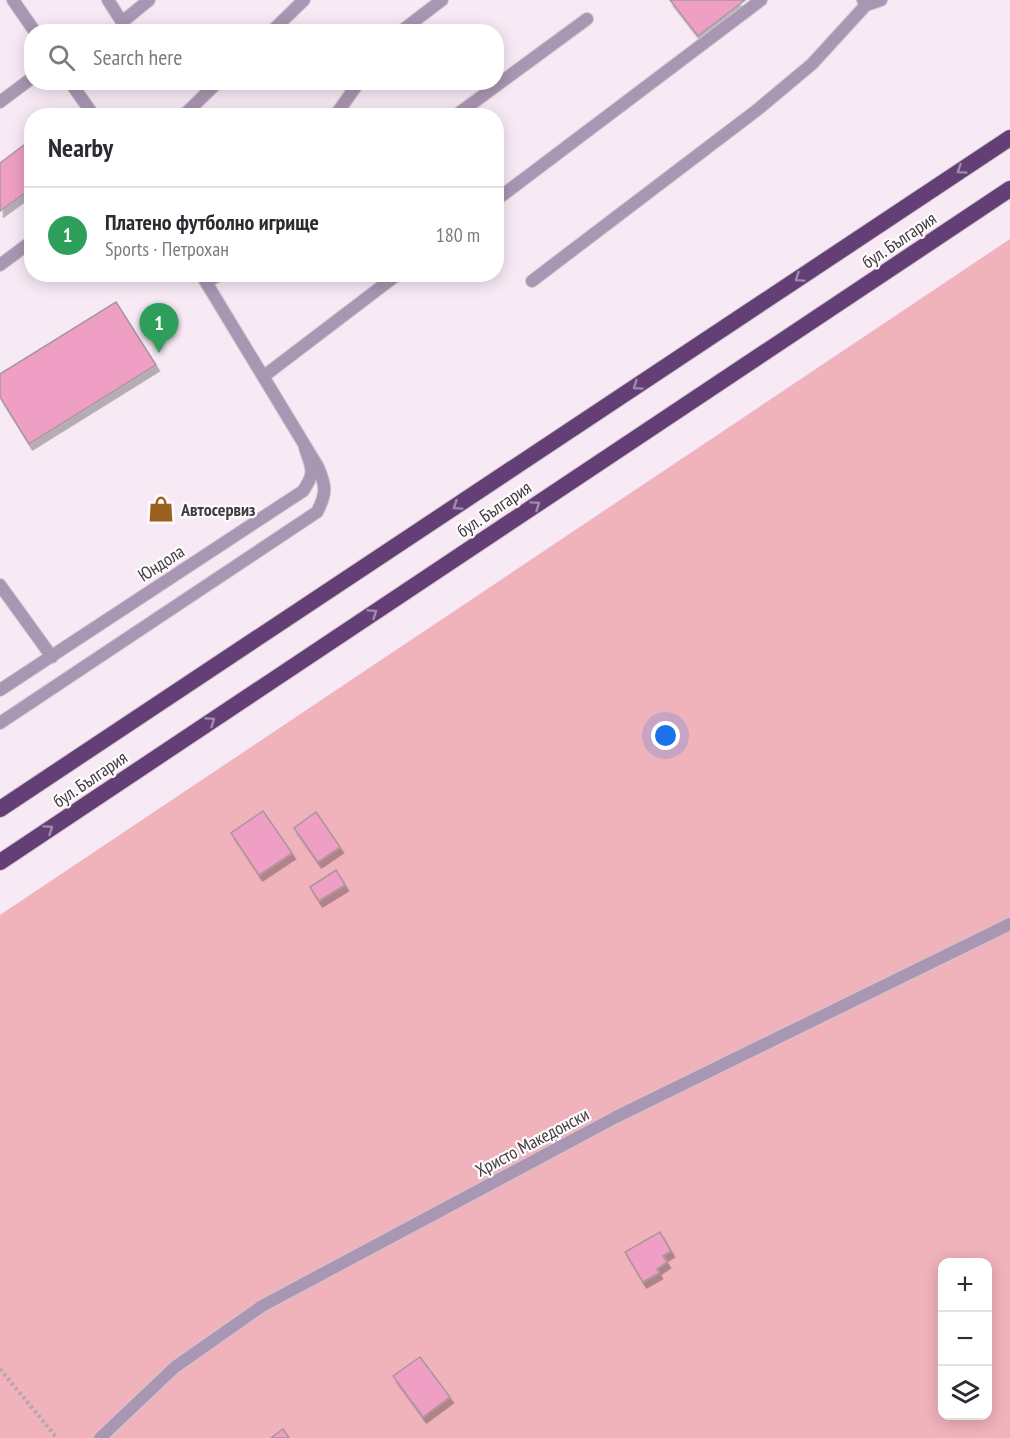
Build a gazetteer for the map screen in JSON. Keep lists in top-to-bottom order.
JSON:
{
  "streets": {
    "highway": ["бул. България"],
    "street": ["Юндола", "Христо Македонски"]
  },
  "places": {
    "shop": ["Автосервиз"]
  },
  "page": {
    "search": "Search here",
    "heading": "Nearby",
    "list": [
      {
        "mark": "1",
        "name": "Платено футболно игрище",
        "note": "Sports · Петрохан",
        "value": "180 m"
      }
    ],
    "pins": "1",
    "map_buttons": ["+", "−"]
  }
}
